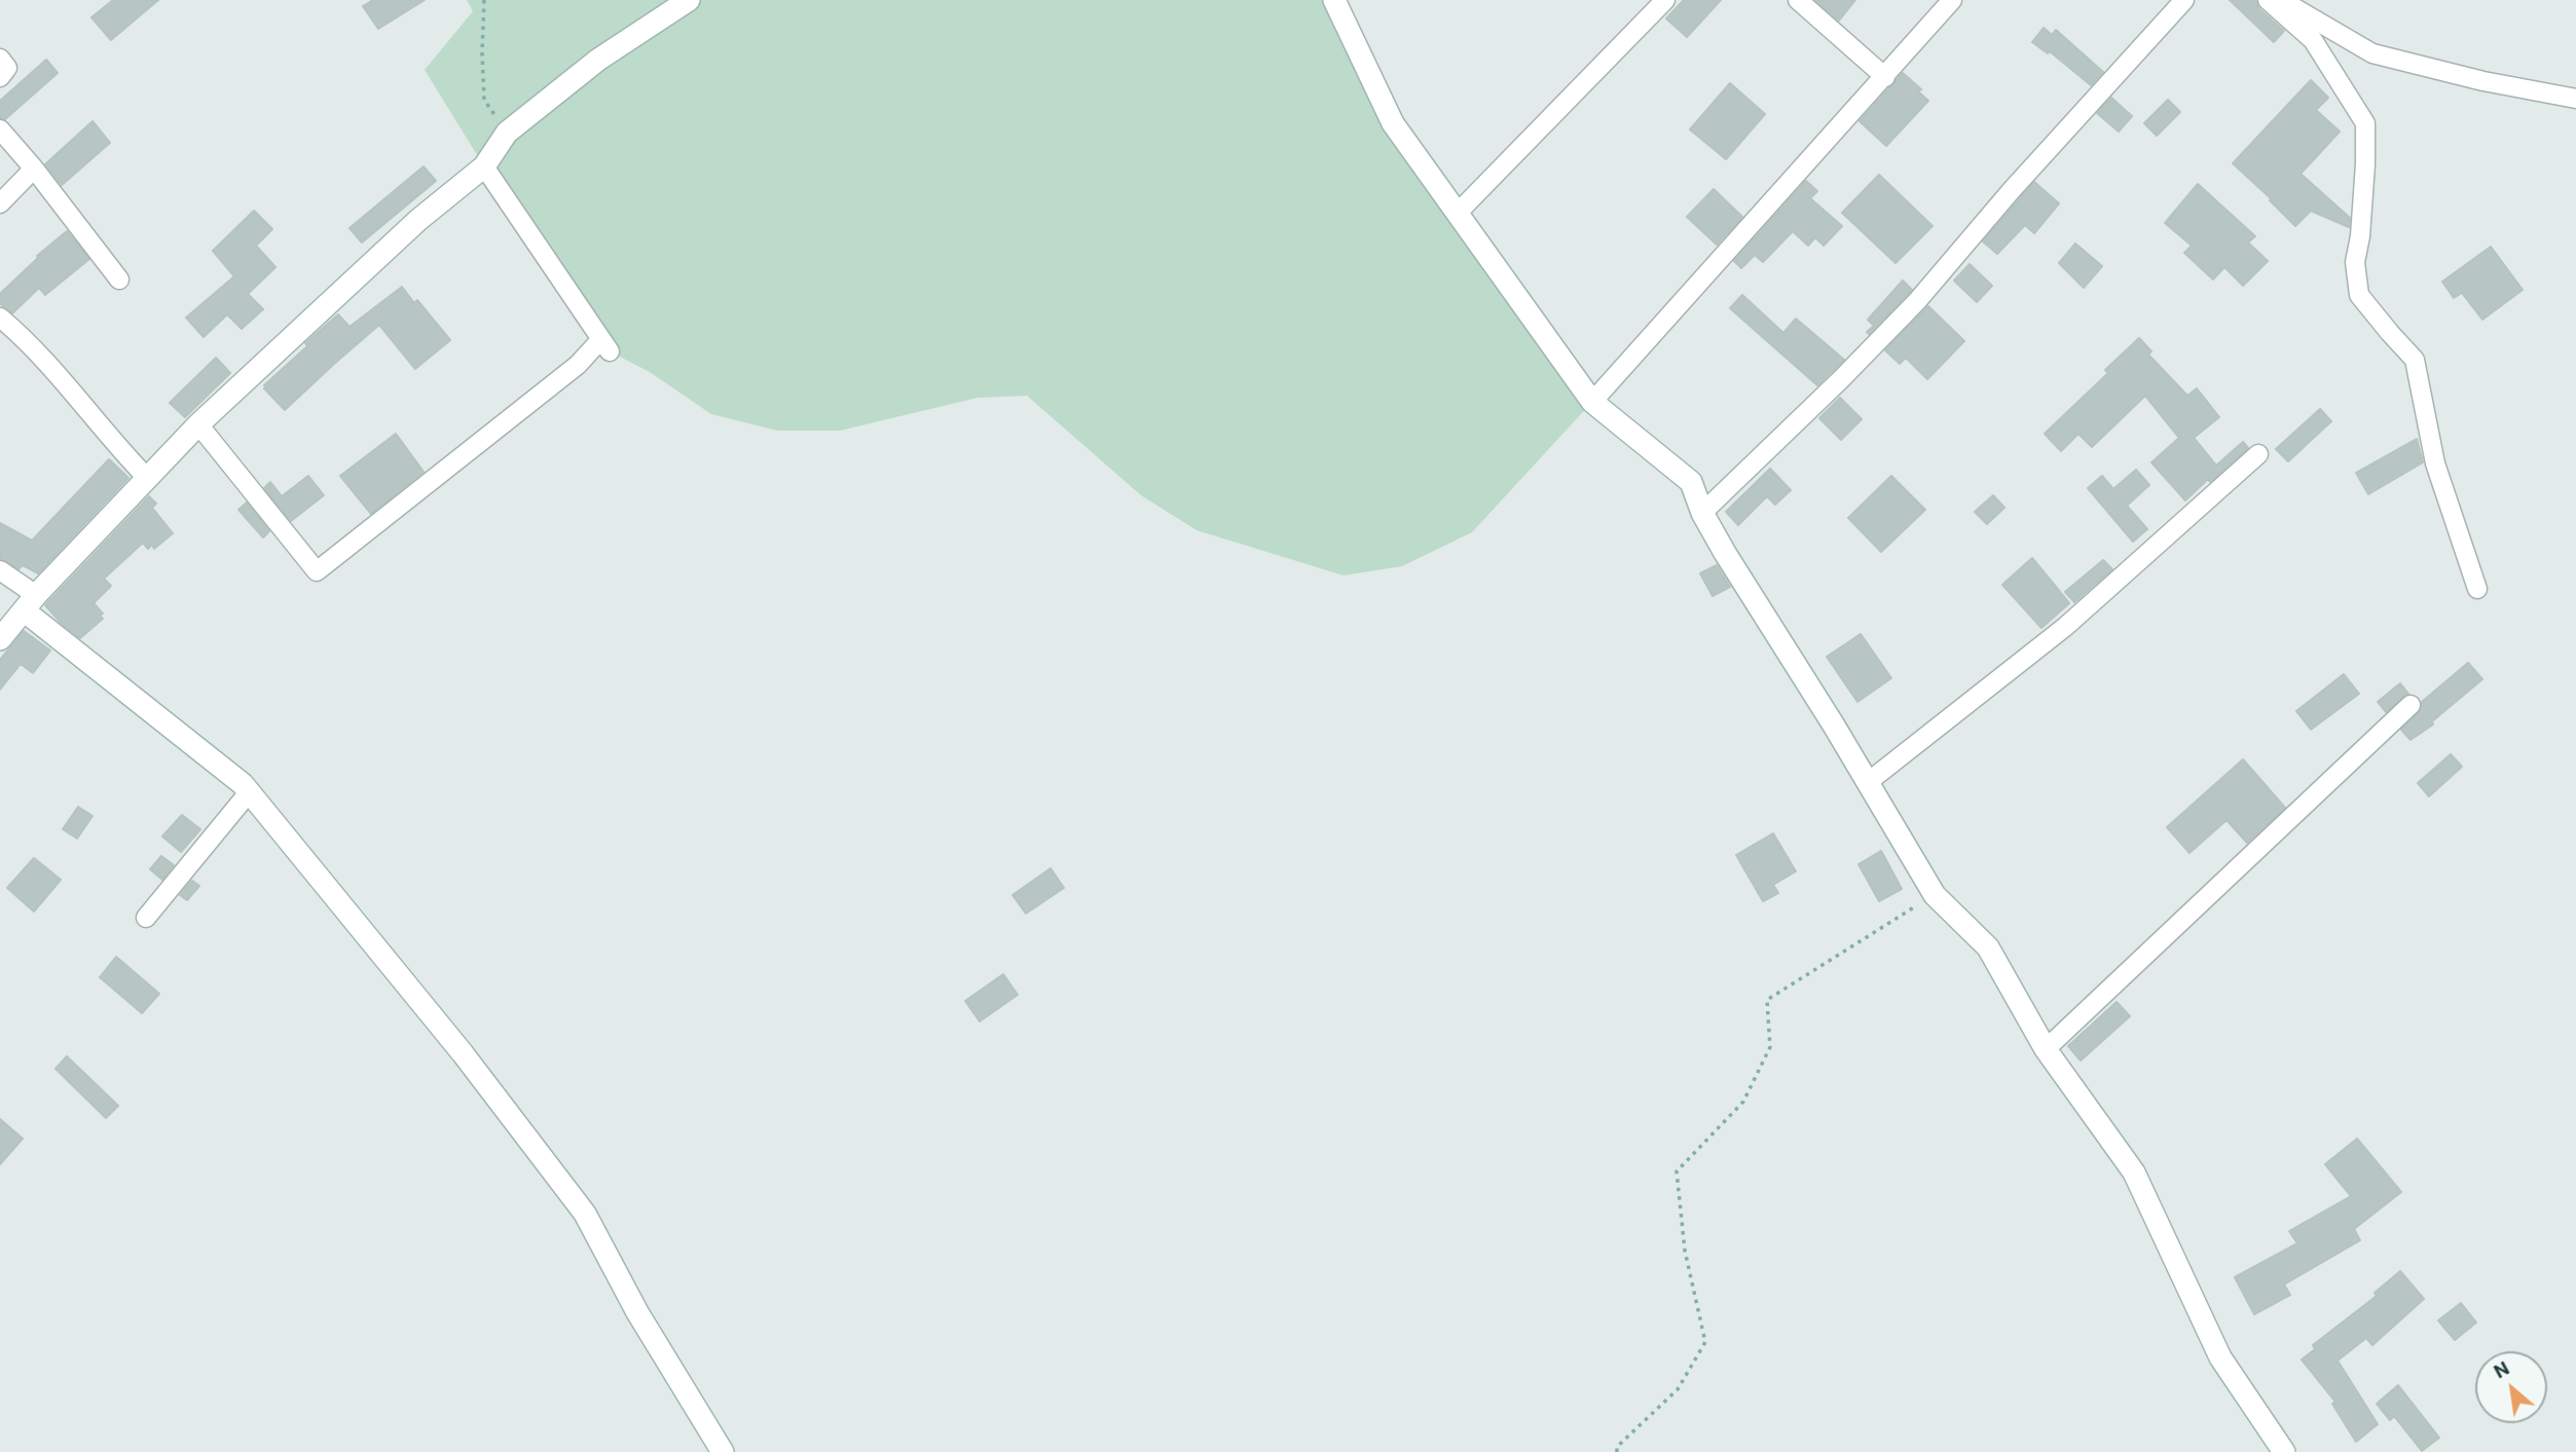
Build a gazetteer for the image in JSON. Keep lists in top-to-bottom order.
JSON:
{
  "north": "top left"
}
